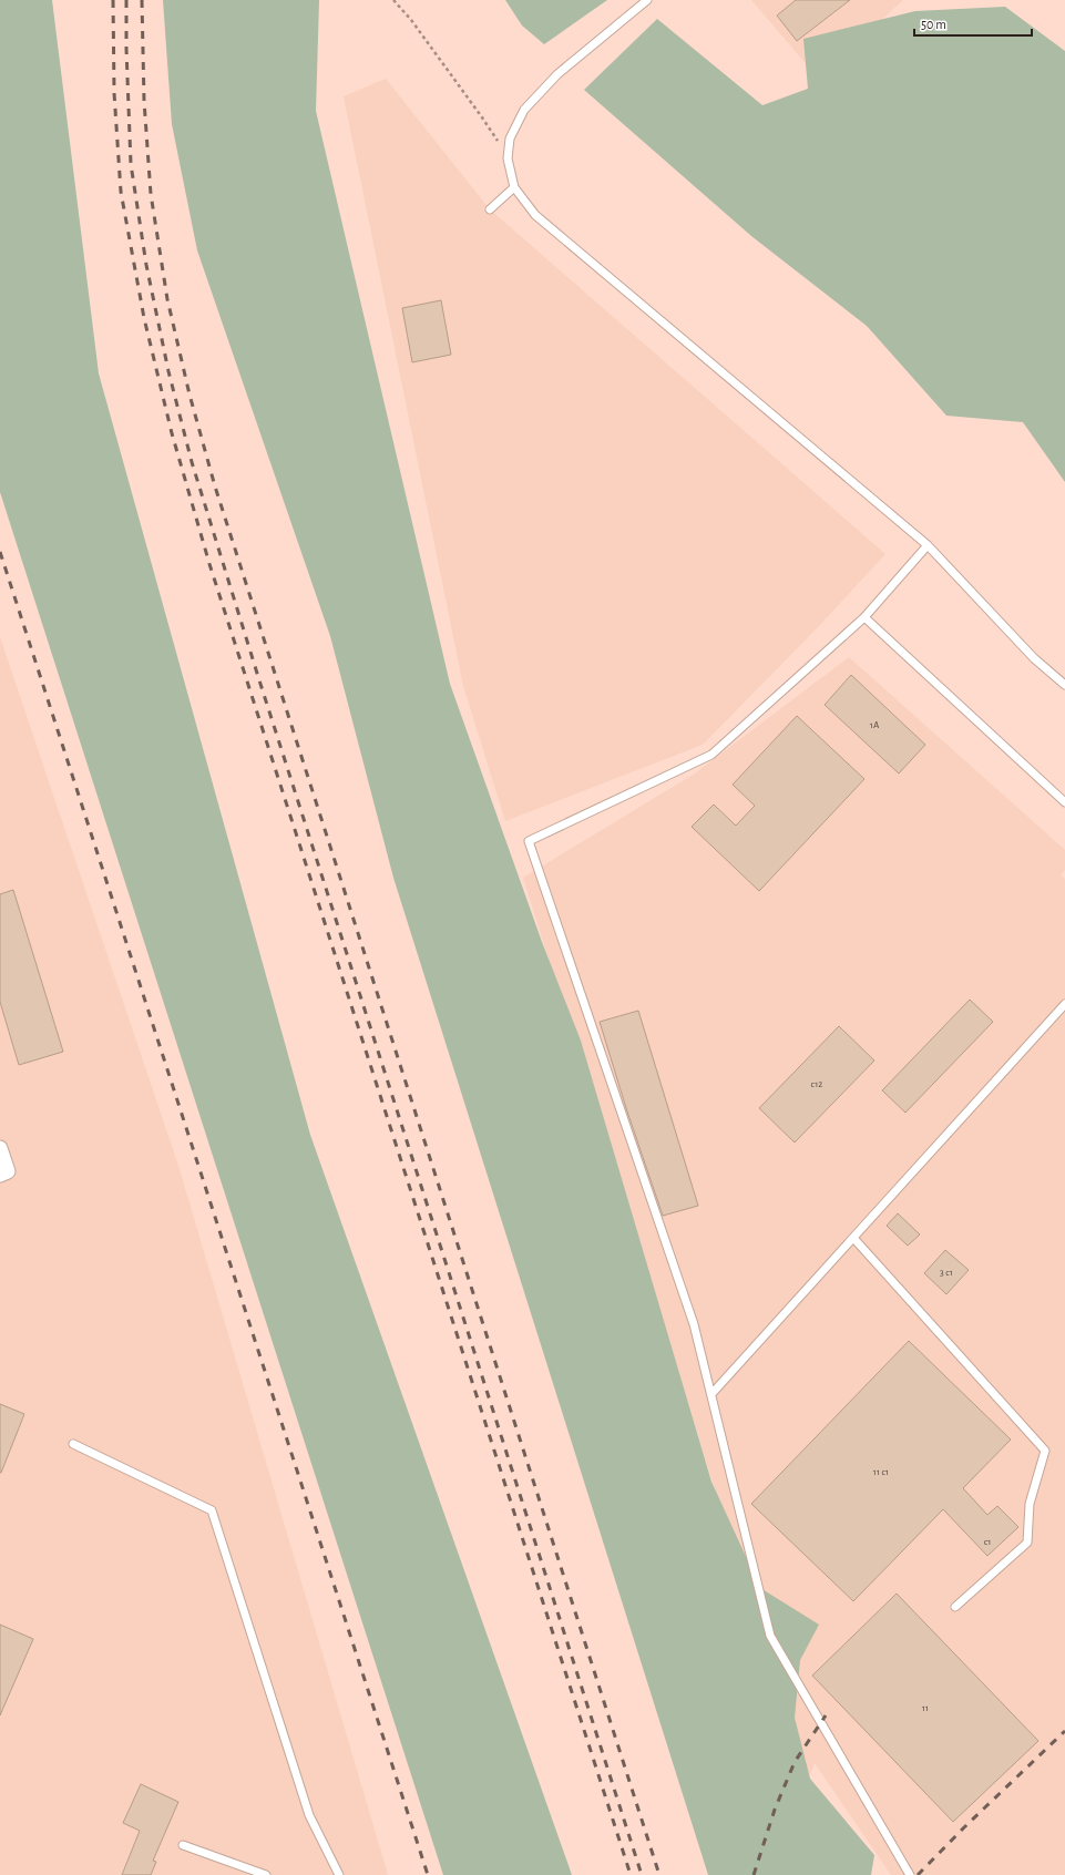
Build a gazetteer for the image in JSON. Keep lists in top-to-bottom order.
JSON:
{
  "house_numbers": [
    "1А",
    "с12",
    "3 с1",
    "11 с1",
    "с1",
    "11"
  ],
  "scale_bar": "50 m"
}
